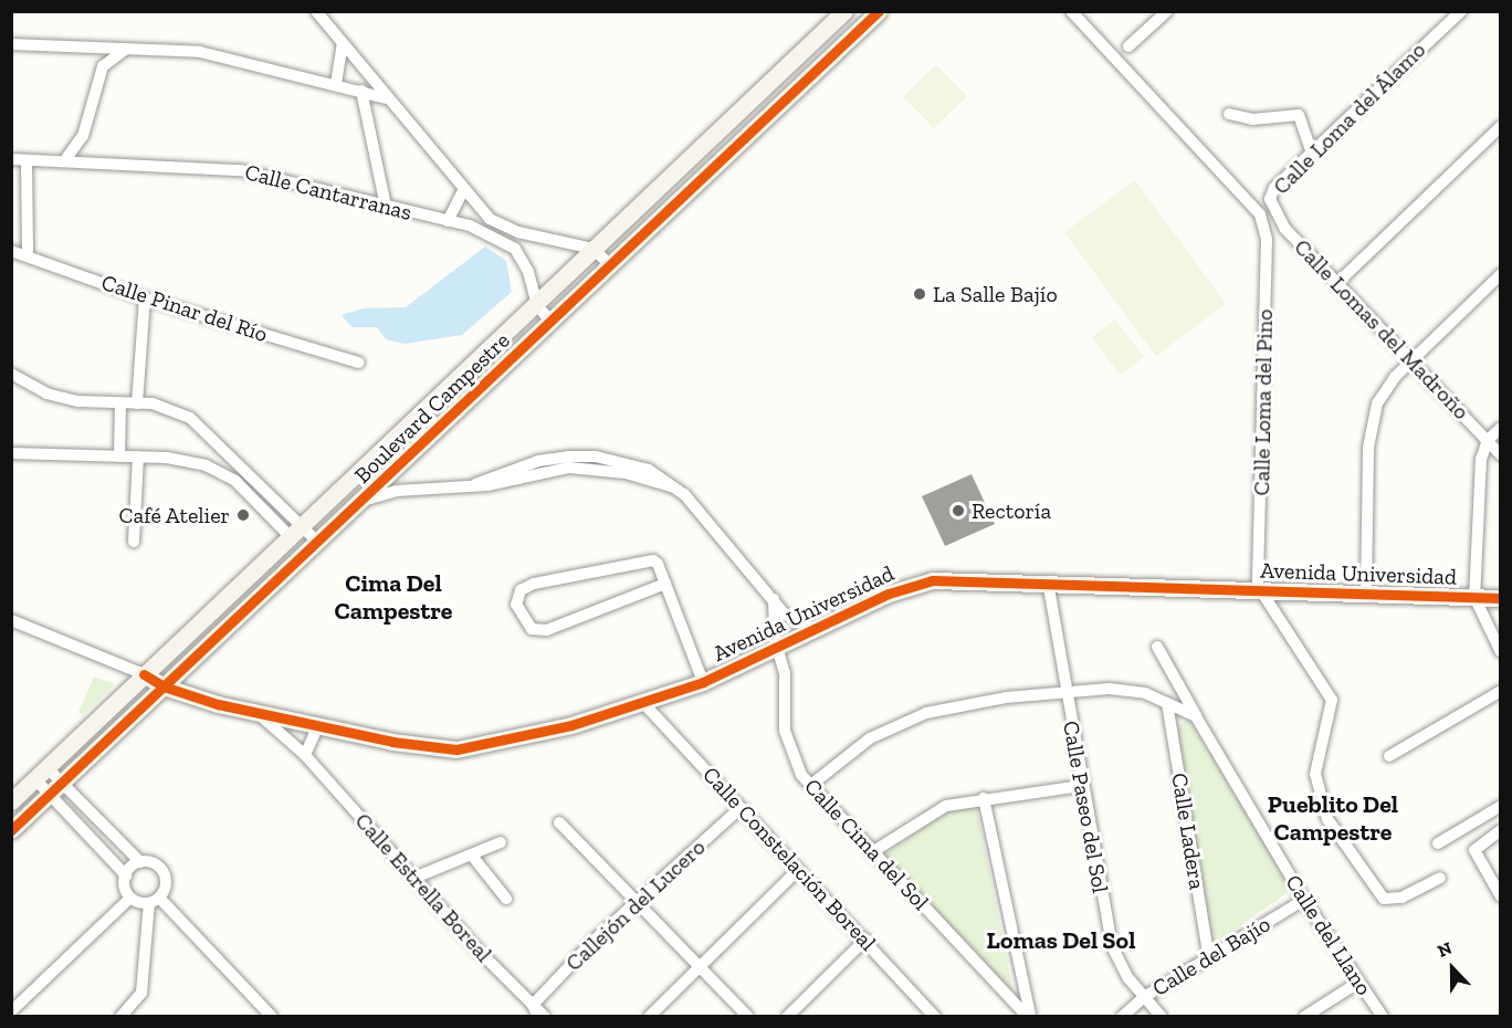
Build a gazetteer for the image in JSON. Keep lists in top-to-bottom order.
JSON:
{
  "streets": {
    "street": [
      "Calle Loma del Álamo",
      "Calle Cantarranas",
      "Calle Pinar del Río",
      "Calle Lomas del Madroño",
      "Calle Loma del Pino",
      "Boulevard Campestre",
      "Avenida Universidad",
      "Calle Paseo del Sol",
      "Calle Ladera",
      "Calle Cima del Sol",
      "Calle Constelación Boreal",
      "Calle Estrella Boreal",
      "Callejón del Lucero",
      "Calle del Llano",
      "Calle del Bajío"
    ]
  },
  "crossings": [
    ["Calle Loma del Álamo", "Calle Lomas del Madroño"],
    ["Calle Cantarranas", "Boulevard Campestre"],
    ["Calle Loma del Pino", "Avenida Universidad"],
    ["Boulevard Campestre", "Avenida Universidad"],
    ["Avenida Universidad", "Calle Paseo del Sol"],
    ["Avenida Universidad", "Calle Cima del Sol"],
    ["Avenida Universidad", "Calle Constelación Boreal"],
    ["Avenida Universidad", "Calle Estrella Boreal"],
    ["Calle Paseo del Sol", "Calle del Bajío"],
    ["Calle Ladera", "Calle del Bajío"],
    ["Calle Constelación Boreal", "Callejón del Lucero"],
    ["Calle Estrella Boreal", "Callejón del Lucero"],
    ["Calle del Llano", "Calle del Bajío"]
  ],
  "districts": ["Cima Del Campestre", "Pueblito Del Campestre", "Lomas Del Sol"],
  "places": ["La Salle Bajío", "Rectoría", "Café Atelier"],
  "north": "top"
}
